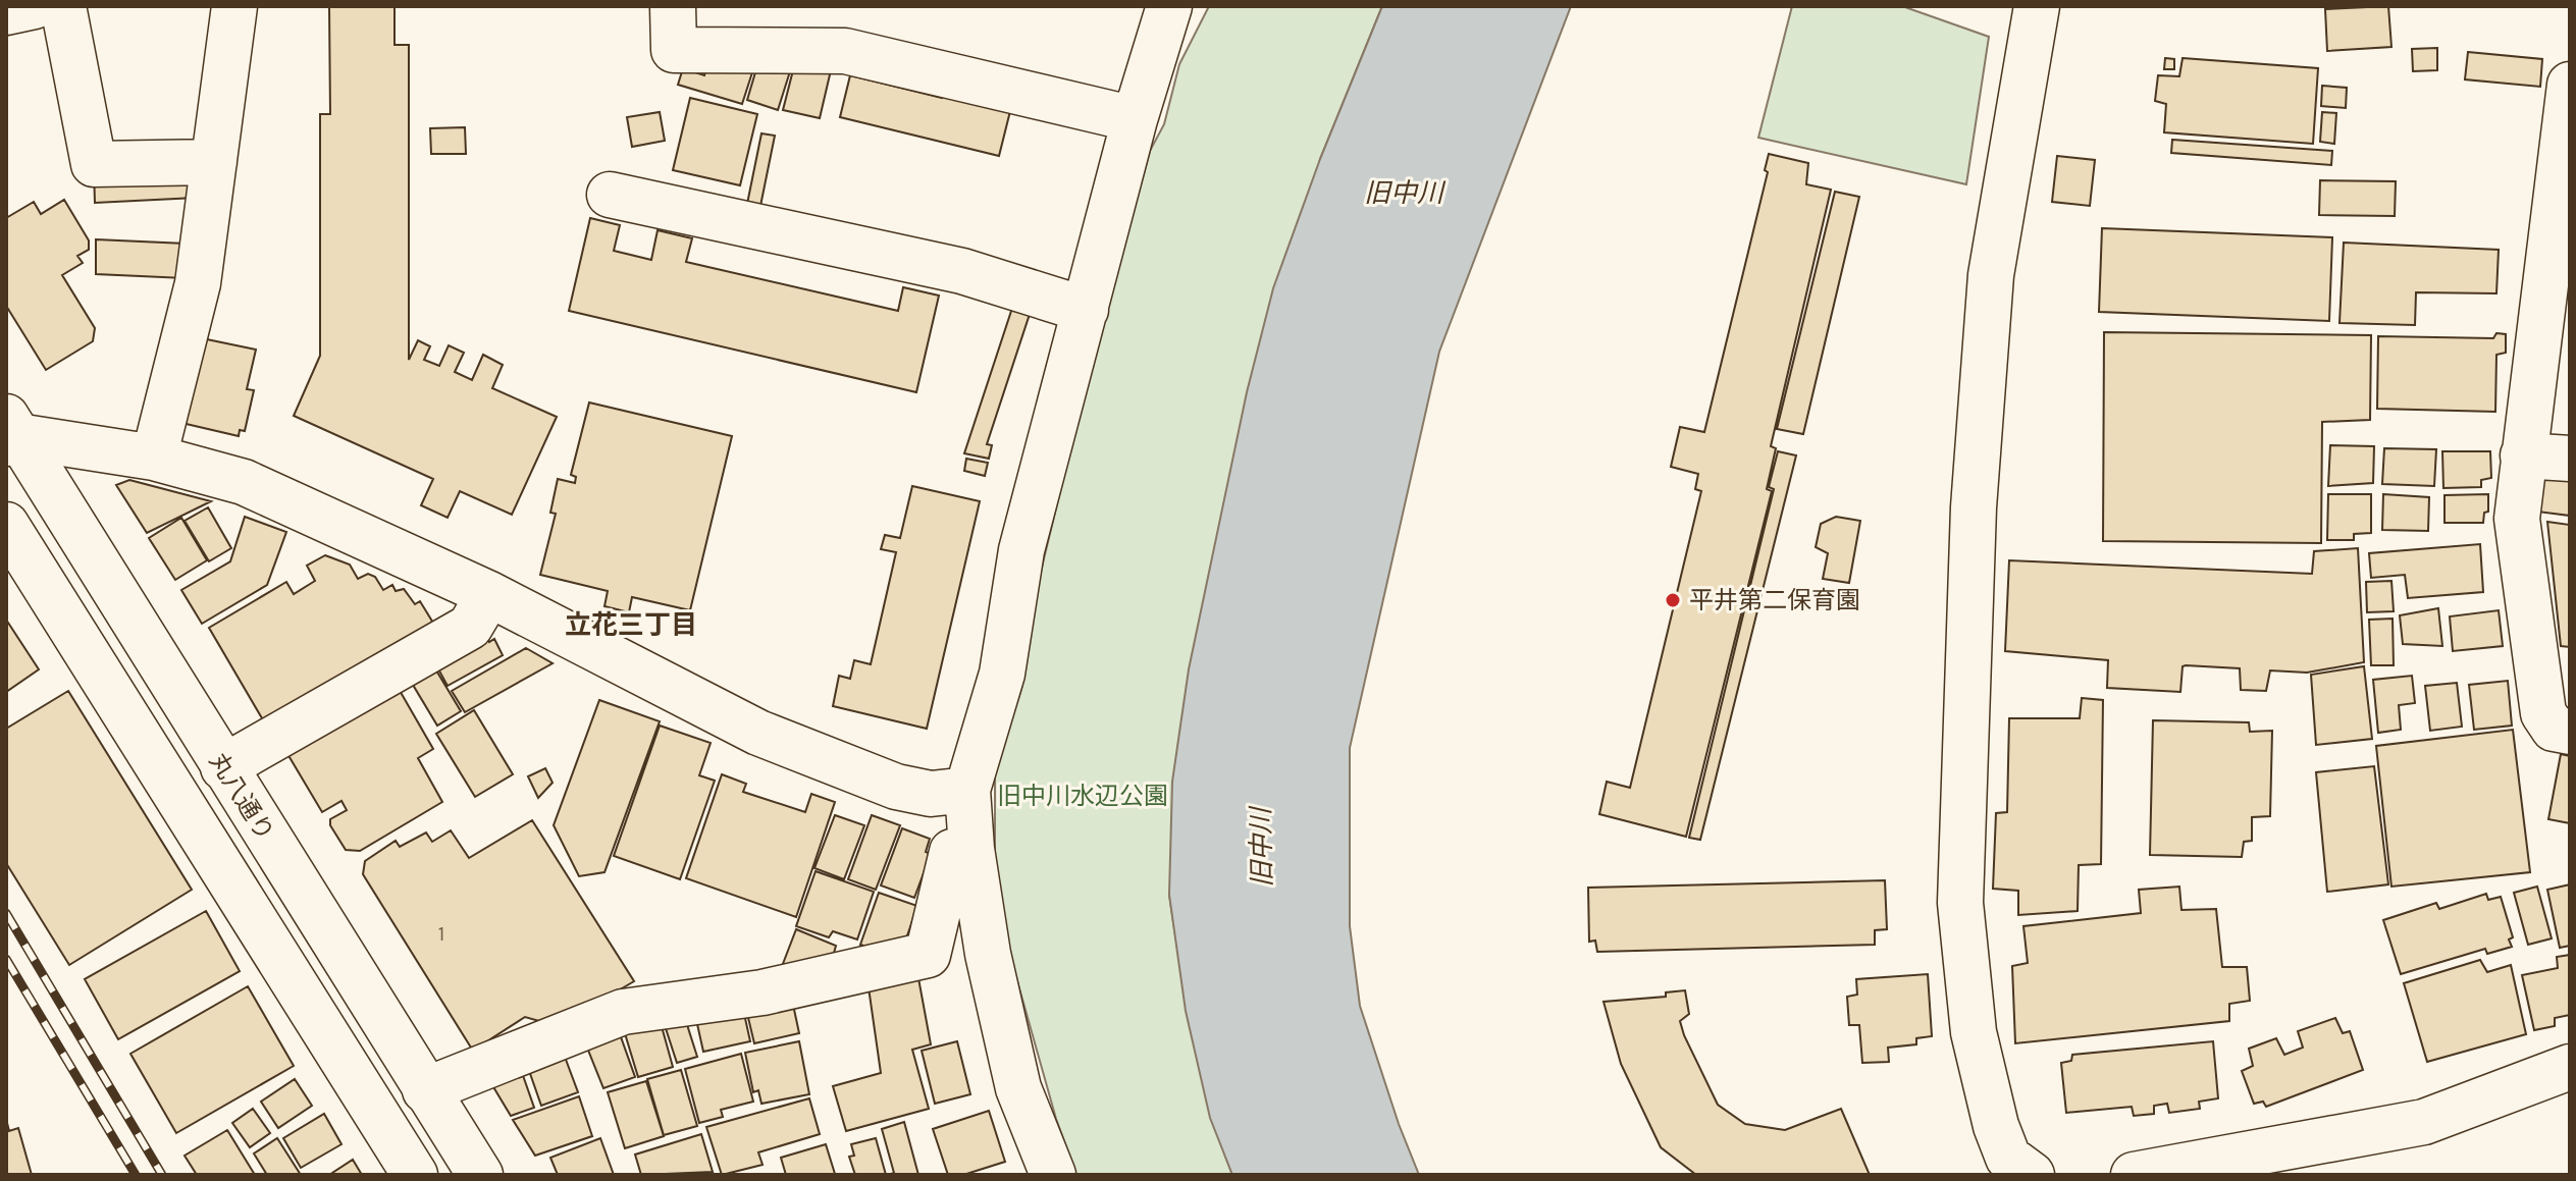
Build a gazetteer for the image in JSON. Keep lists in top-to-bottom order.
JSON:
{
  "streets": {
    "street": ["丸八通り"]
  },
  "districts": ["立花三丁目"],
  "water": ["旧中川"],
  "parks": ["旧中川水辺公園"],
  "places": ["平井第二保育園"],
  "house_numbers": ["1"]
}
